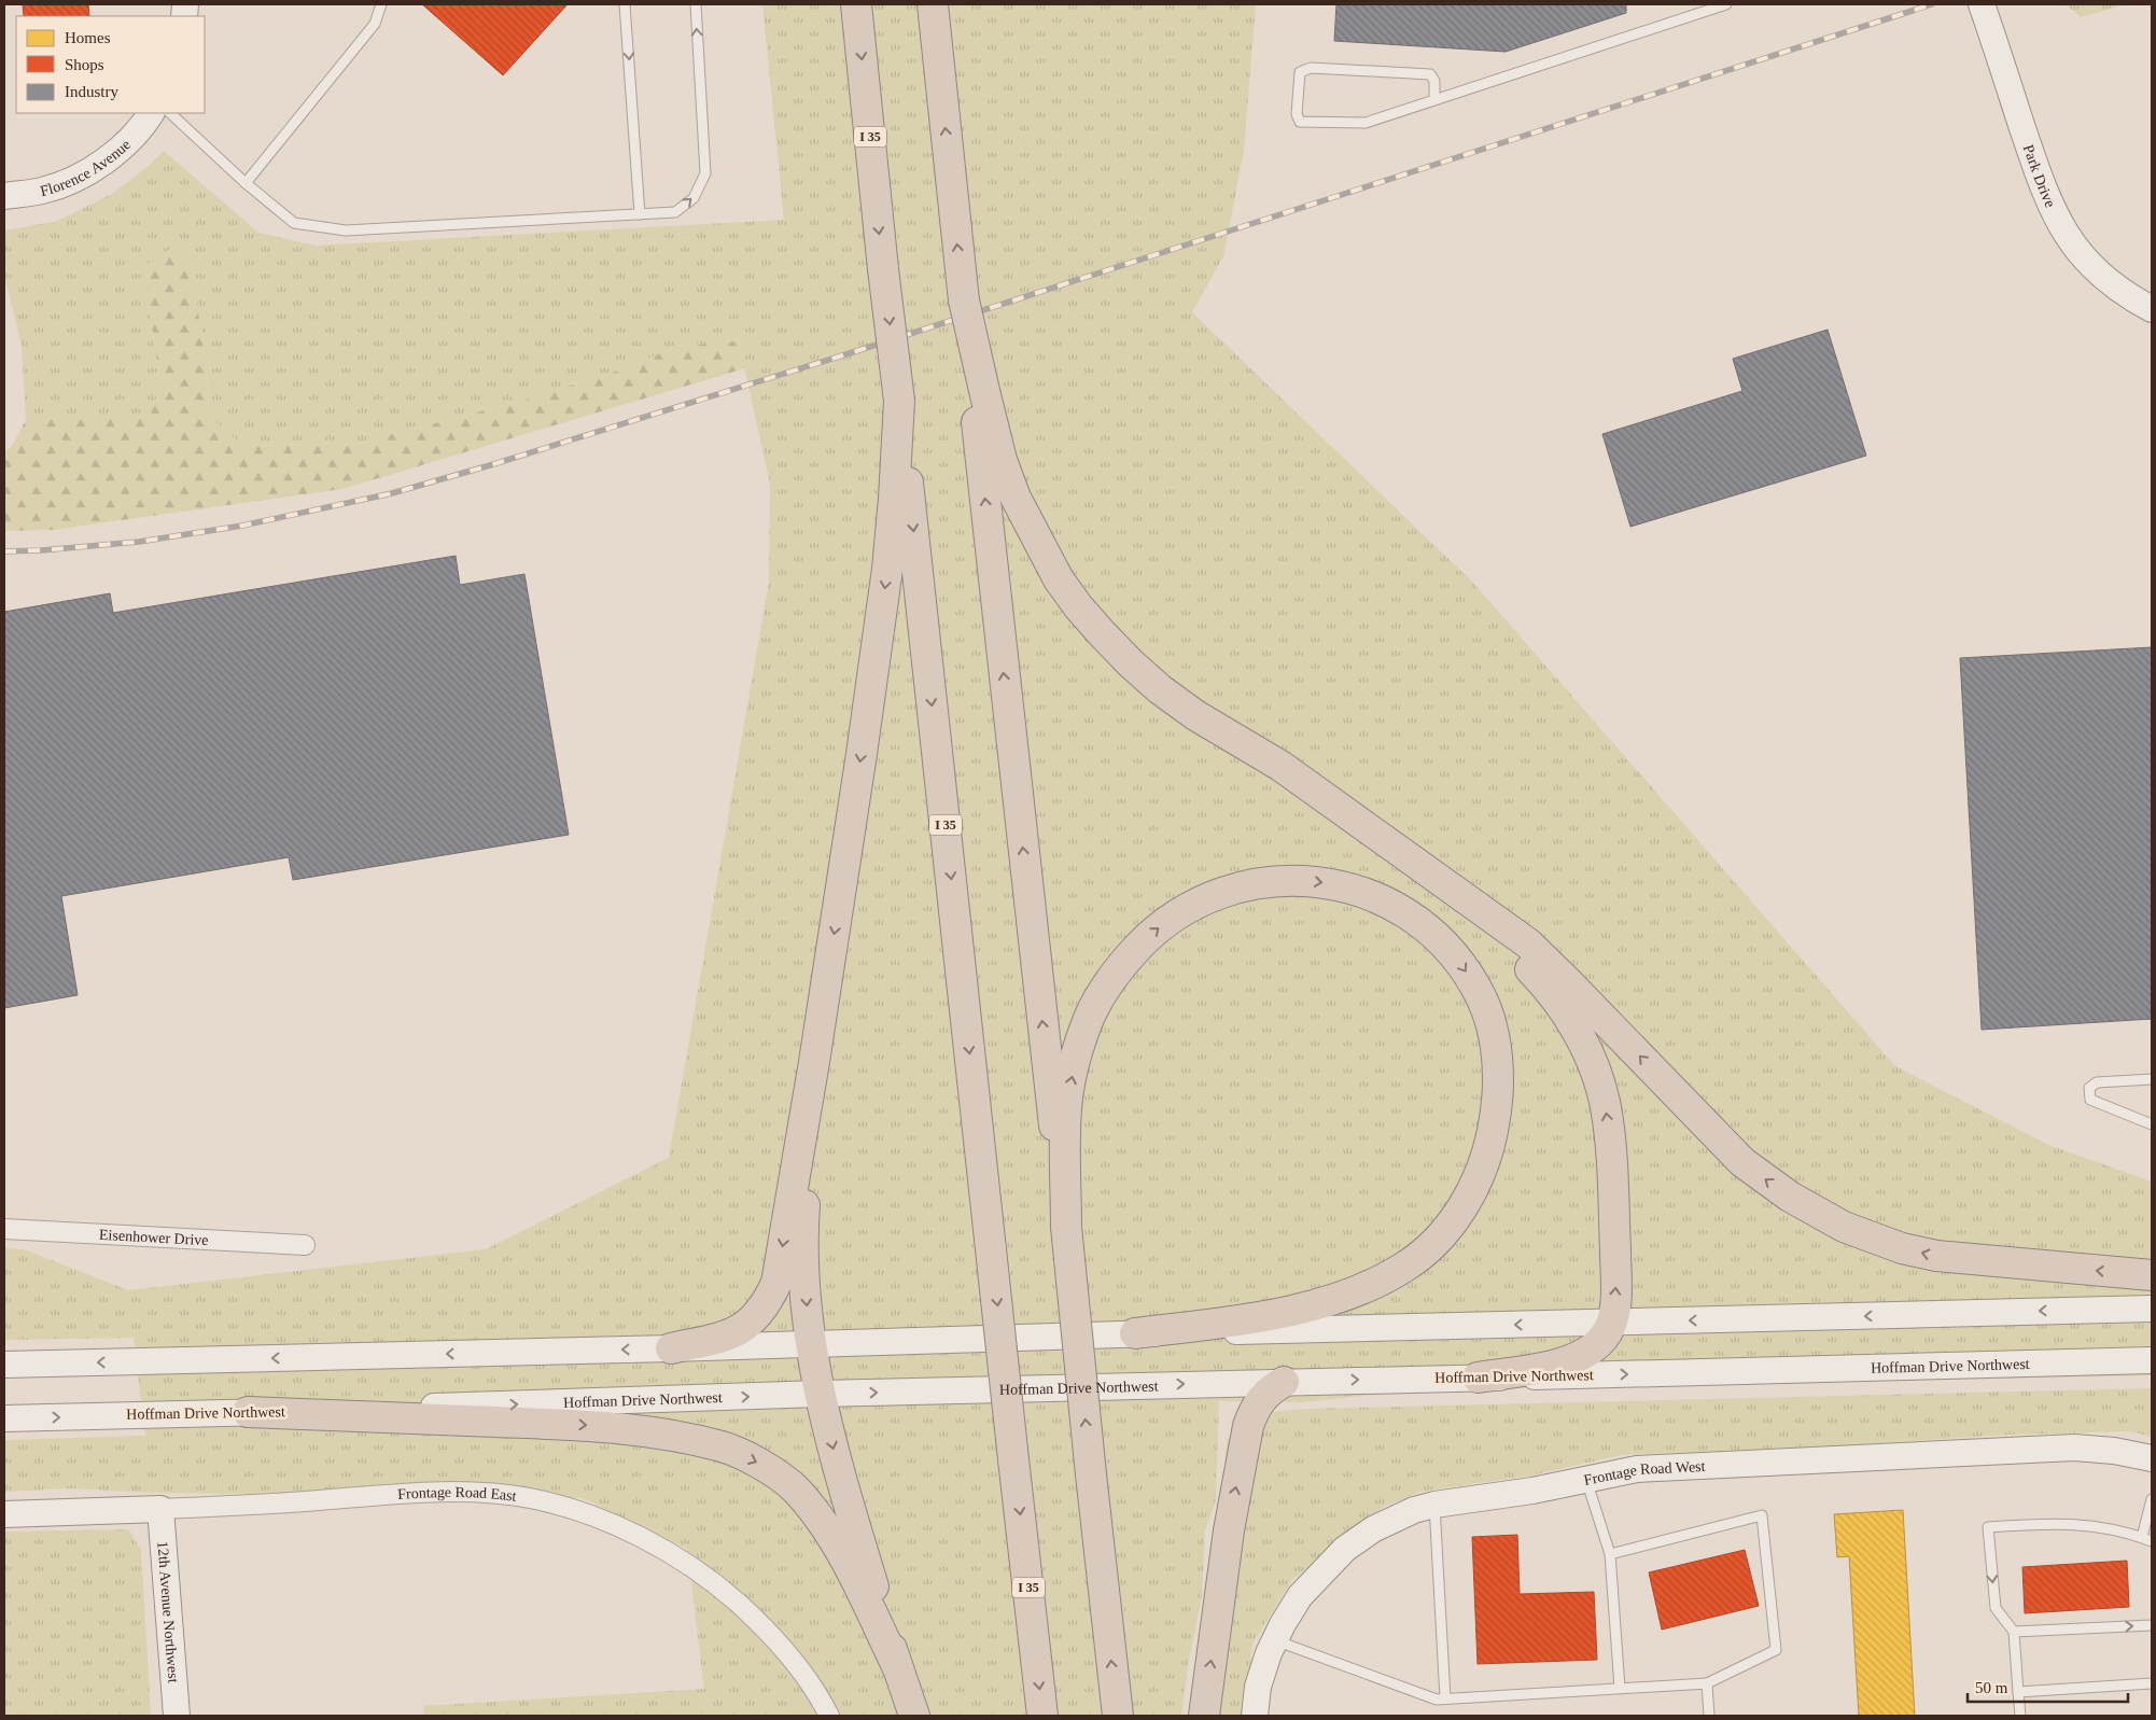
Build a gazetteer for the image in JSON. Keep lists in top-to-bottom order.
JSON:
{
  "streets": {
    "highway": ["I 35"],
    "main road": [
      "Florence Avenue",
      "Park Drive",
      "Hoffman Drive Northwest",
      "Frontage Road West",
      "Frontage Road East",
      "12th Avenue Northwest"
    ],
    "street": ["Eisenhower Drive"]
  },
  "crossings": [
    ["Frontage Road East", "12th Avenue Northwest"]
  ],
  "legend": ["Homes", "Shops", "Industry"],
  "scale_bar": "50 m"
}
